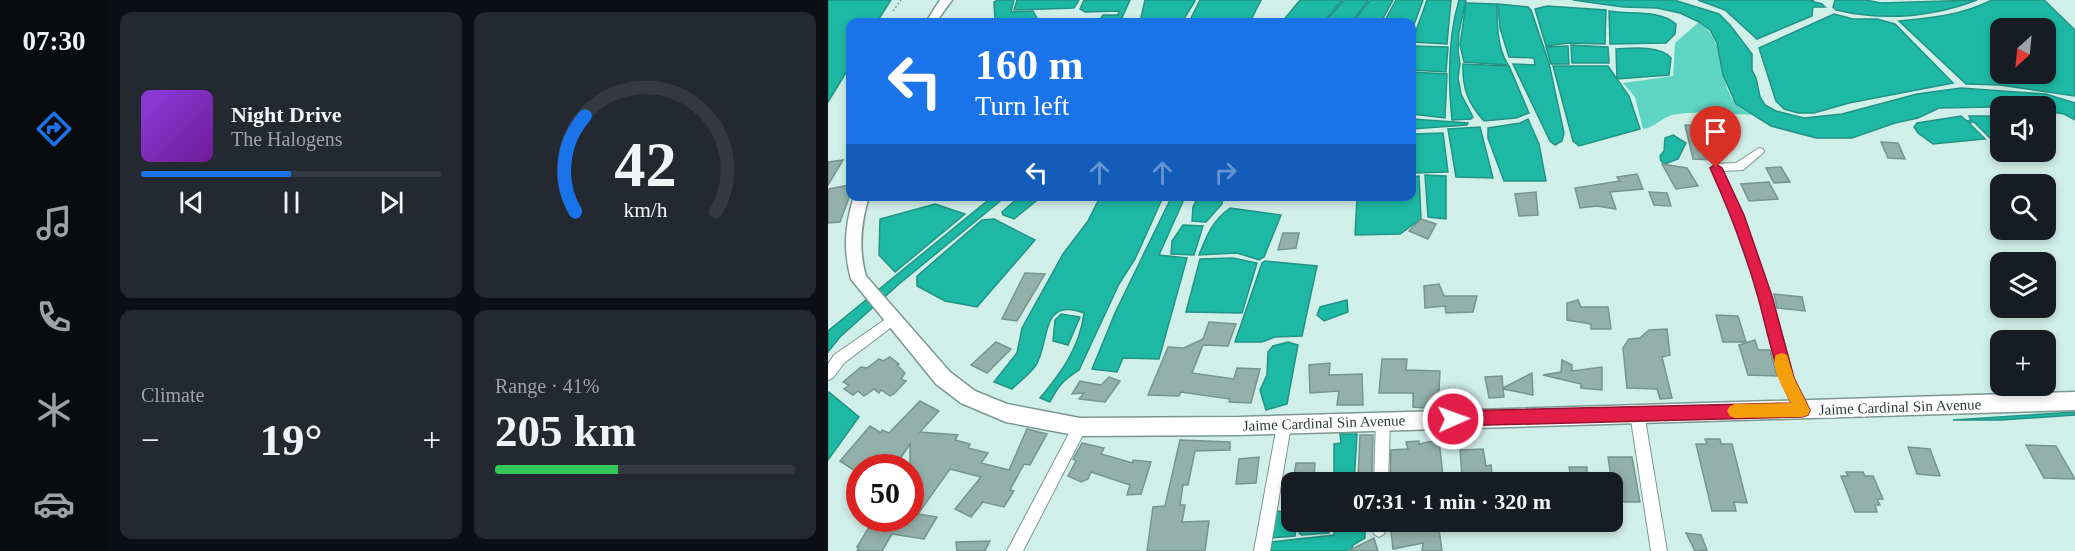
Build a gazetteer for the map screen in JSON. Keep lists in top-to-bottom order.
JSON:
{
  "streets": {
    "main road": ["Jaime Cardinal Sin Avenue"]
  },
  "north": "bottom left",
  "page": {
    "tabs": "07:30",
    "map_buttons": "+",
    "turn": ["160 m", "Turn left"],
    "song": ["Night Drive", "The Halogens"],
    "tile": [
      "Climate",
      ["Range · 41%", "205 km"]
    ],
    "heat": ["−", "19°", "+"],
    "limit": "50",
    "trip": "07:31 · 1 min · 320 m",
    "gauge": ["42", "km/h"]
  }
}
